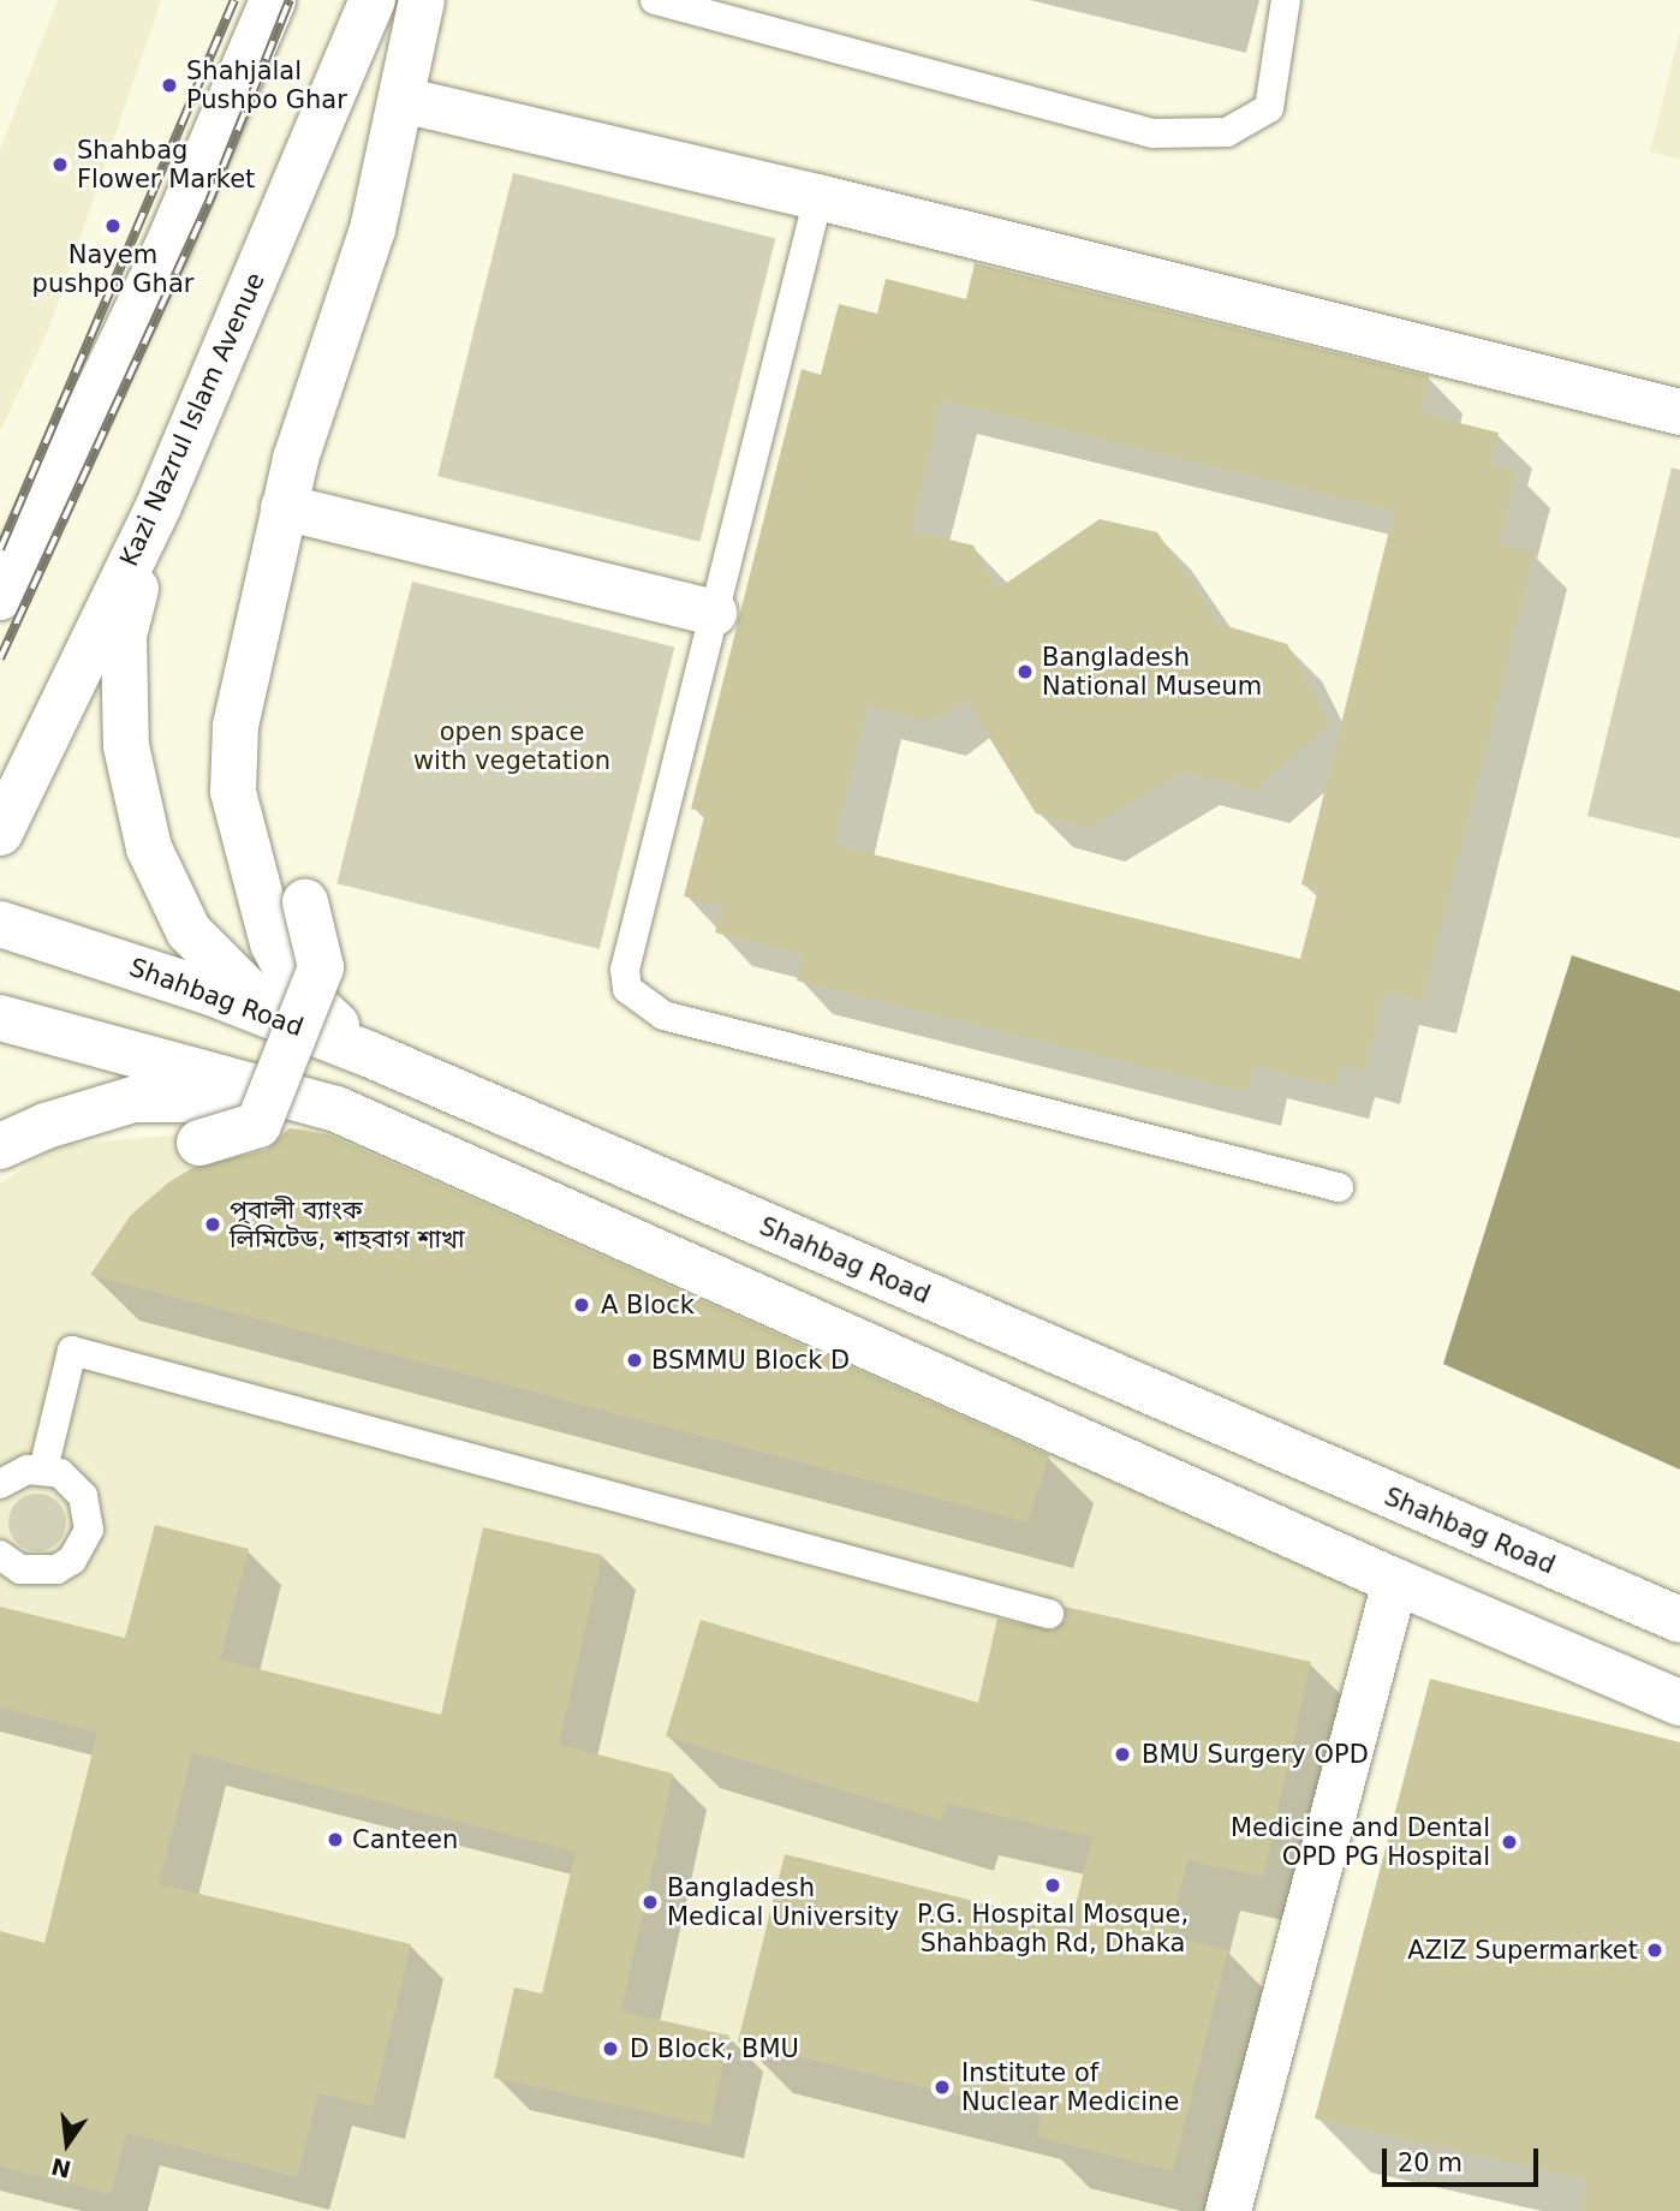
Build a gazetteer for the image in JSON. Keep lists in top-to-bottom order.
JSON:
{
  "streets": {
    "main road": ["Kazi Nazrul Islam Avenue", "Shahbag Road"]
  },
  "parks": ["open space with vegetation"],
  "places": [
    "Shahjalal Pushpo Ghar",
    "Shahbag Flower Market",
    "Nayem pushpo Ghar",
    "Bangladesh National Museum",
    "পূবালী ব্যাংক লিমিটেড, শাহবাগ শাখা",
    "A Block",
    "BSMMU Block D",
    "BMU Surgery OPD",
    "Canteen",
    "Medicine and Dental OPD PG Hospital",
    "P.G. Hospital Mosque, Shahbagh Rd, Dhaka",
    "Bangladesh Medical University",
    "AZIZ Supermarket",
    "D Block, BMU",
    "Institute of Nuclear Medicine"
  ],
  "scale_bar": "20 m",
  "north": "bottom"
}
